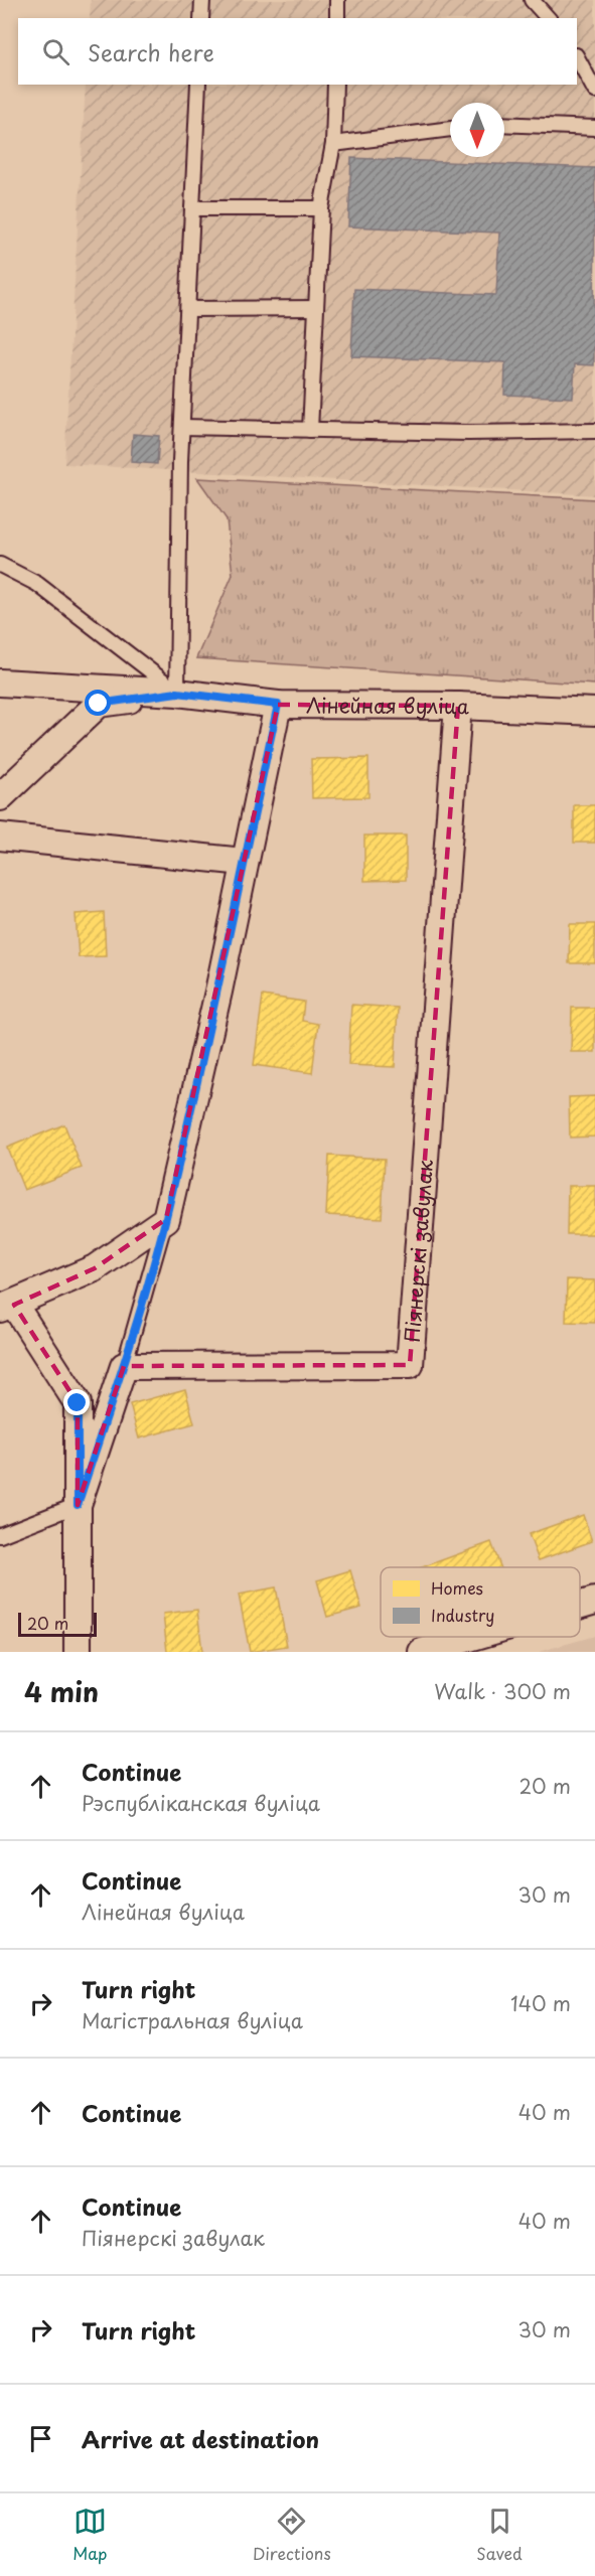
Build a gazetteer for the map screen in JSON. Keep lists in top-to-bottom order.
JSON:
{
  "streets": {
    "street": ["Лінейная вуліца", "Піянерскі завулак"]
  },
  "crossings": [
    ["Лінейная вуліца", "Піянерскі завулак"]
  ],
  "legend": ["Homes", "Industry"],
  "scale_bar": "20 m",
  "north": "bottom",
  "page": {
    "search": "Search here",
    "scale": "20 m",
    "heading": ["4 min", "Walk · 300 m"],
    "list": [
      ["Continue", "Рэспубліканская вуліца", "20 m"],
      ["Continue", "Лінейная вуліца", "30 m"],
      ["Turn right", "Магістральная вуліца", "140 m"],
      ["Continue", "40 m"],
      ["Continue", "Піянерскі завулак", "40 m"],
      ["Turn right", "30 m"],
      "Arrive at destination"
    ],
    "nav": ["Map", "Directions", "Saved"]
  }
}
